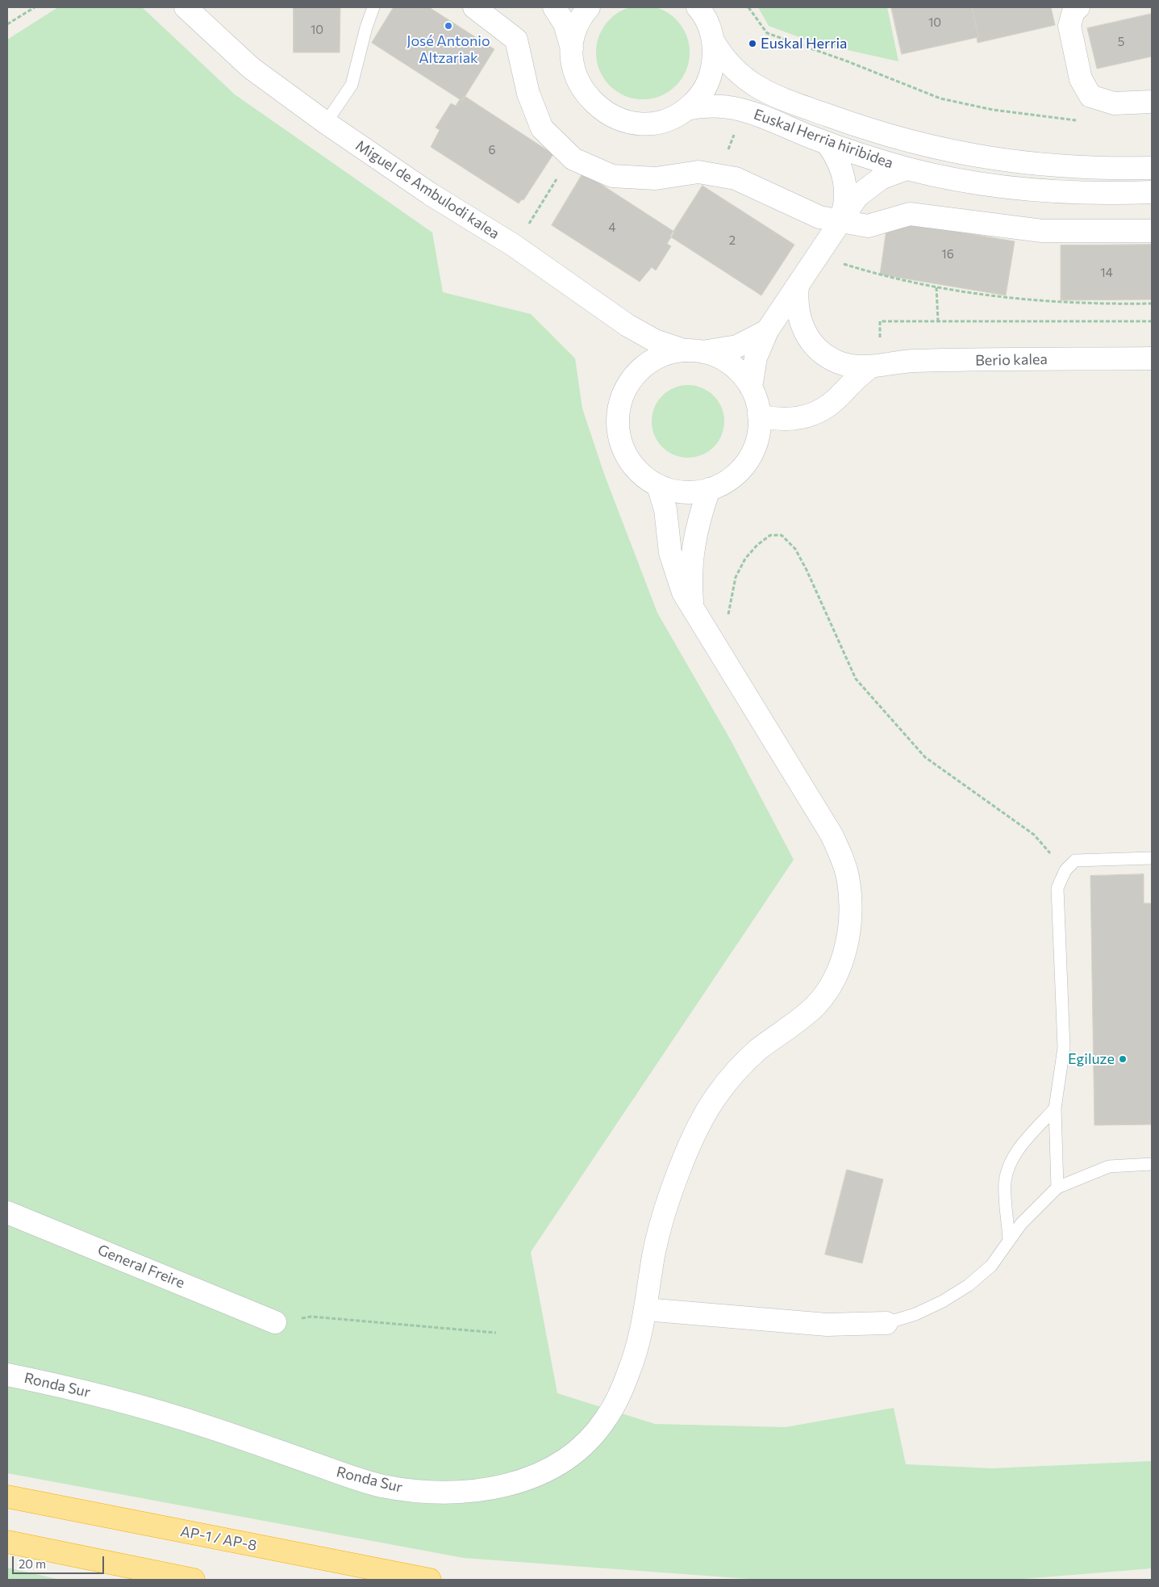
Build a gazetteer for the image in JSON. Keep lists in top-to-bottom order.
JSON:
{
  "streets": {
    "highway": ["AP-1 / AP-8"],
    "street": [
      "Euskal Herria hiribidea",
      "Miguel de Ambulodi kalea",
      "Berio kalea",
      "General Freire",
      "Ronda Sur"
    ]
  },
  "crossings": [
    ["Miguel de Ambulodi kalea", "Berio kalea"],
    ["Miguel de Ambulodi kalea", "Ronda Sur"],
    ["Berio kalea", "Ronda Sur"]
  ],
  "places": ["José Antonio Altzariak", "Euskal Herria", "Egiluze"],
  "house_numbers": [
    "10",
    "10",
    "5",
    "6",
    "4",
    "2",
    "16",
    "14"
  ],
  "scale_bar": "20 m"
}
